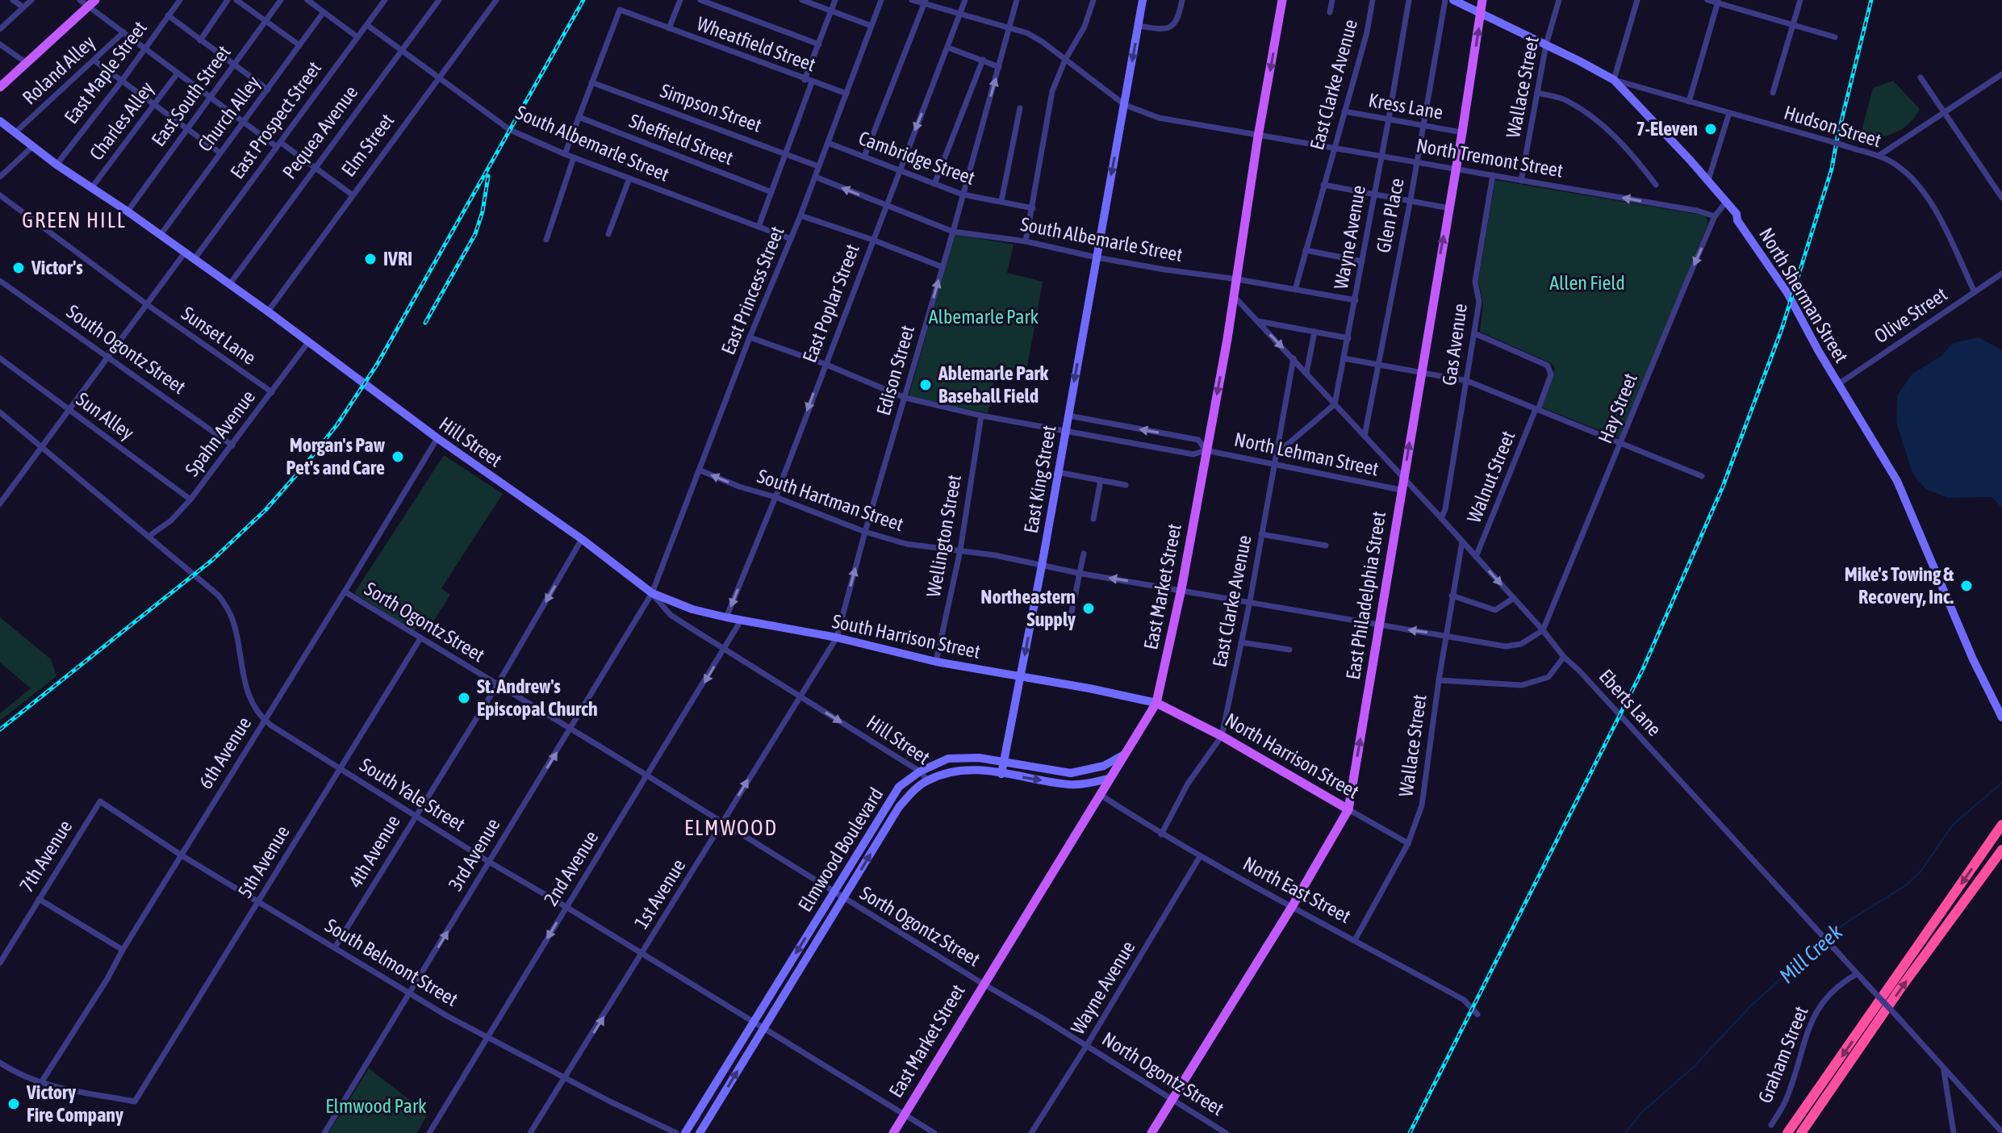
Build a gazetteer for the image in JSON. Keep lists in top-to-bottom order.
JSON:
{
  "streets": {
    "main road": [
      "North Sherman Street",
      "Hill Street",
      "East King Street",
      "East Market Street",
      "East Philadelphia Street",
      "South Harrison Street",
      "North Harrison Street",
      "Elmwood Boulevard"
    ],
    "street": [
      "Wheatfield Street",
      "Roland Alley",
      "East Maple Street",
      "East Clarke Avenue",
      "Wallace Street",
      "East South Street",
      "Kress Lane",
      "Simpson Street",
      "Church Alley",
      "East Prospect Street",
      "Charles Alley",
      "Hudson Street",
      "Pequea Avenue",
      "Sheffield Street",
      "South Albemarle Street",
      "Elm Street",
      "Cambridge Street",
      "North Tremont Street",
      "Glen Place",
      "Wayne Avenue",
      "East Princess Street",
      "East Poplar Street",
      "Olive Street",
      "Sunset Lane",
      "Gas Avenue",
      "South Ogontz Street",
      "Edison Street",
      "Hay Street",
      "Sun Alley",
      "Spahn Avenue",
      "North Lehman Street",
      "Walnut Street",
      "South Hartman Street",
      "Wellington Street",
      "Sorth Ogontz Street",
      "Eberts Lane",
      "6th Avenue",
      "South Yale Street",
      "4th Avenue",
      "3rd Avenue",
      "7th Avenue",
      "5th Avenue",
      "2nd Avenue",
      "North East Street",
      "1st Avenue",
      "South Belmont Street",
      "Graham Street",
      "North Ogontz Street"
    ]
  },
  "crossings": [
    ["Wheatfield Street", "Simpson Street"],
    ["Wheatfield Street", "East Princess Street"],
    ["Roland Alley", "Hill Street"],
    ["East Maple Street", "Hill Street"],
    ["East Clarke Avenue", "Kress Lane"],
    ["East Clarke Avenue", "South Albemarle Street"],
    ["East Clarke Avenue", "North Tremont Street"],
    ["East Clarke Avenue", "North Lehman Street"],
    ["East Clarke Avenue", "South Hartman Street"],
    ["East Clarke Avenue", "Eberts Lane"],
    ["East Clarke Avenue", "North Harrison Street"],
    ["East Clarke Avenue", "North East Street"],
    ["Wallace Street", "North Tremont Street"],
    ["Wallace Street", "North Sherman Street"],
    ["Wallace Street", "South Hartman Street"],
    ["Wallace Street", "Eberts Lane"],
    ["Wallace Street", "North Harrison Street"],
    ["Wallace Street", "North East Street"],
    ["East South Street", "Hill Street"],
    ["Kress Lane", "Glen Place"],
    ["Kress Lane", "Wayne Avenue"],
    ["Kress Lane", "East Philadelphia Street"],
    ["Simpson Street", "East Princess Street"],
    ["Church Alley", "Hill Street"],
    ["East Prospect Street", "South Albemarle Street"],
    ["East Prospect Street", "Hill Street"],
    ["Charles Alley", "Hill Street"],
    ["Hudson Street", "North Sherman Street"],
    ["Hudson Street", "Olive Street"],
    ["Pequea Avenue", "South Albemarle Street"],
    ["Pequea Avenue", "Hill Street"],
    ["South Albemarle Street", "Elm Street"],
    ["South Albemarle Street", "Wayne Avenue"],
    ["South Albemarle Street", "East Princess Street"],
    ["South Albemarle Street", "East Poplar Street"],
    ["South Albemarle Street", "Edison Street"],
    ["South Albemarle Street", "East King Street"],
    ["South Albemarle Street", "East Market Street"],
    ["Elm Street", "Hill Street"],
    ["Cambridge Street", "East Princess Street"],
    ["Cambridge Street", "East Poplar Street"],
    ["Cambridge Street", "Edison Street"],
    ["North Tremont Street", "Glen Place"],
    ["North Tremont Street", "Wayne Avenue"],
    ["North Tremont Street", "East Poplar Street"],
    ["North Tremont Street", "Gas Avenue"],
    ["North Tremont Street", "Edison Street"],
    ["North Tremont Street", "Hay Street"],
    ["North Tremont Street", "East King Street"],
    ["North Tremont Street", "East Market Street"],
    ["North Tremont Street", "East Philadelphia Street"],
    ["Glen Place", "Eberts Lane"],
    ["Wayne Avenue", "Eberts Lane"],
    ["Wayne Avenue", "North East Street"],
    ["Wayne Avenue", "North Ogontz Street"],
    ["East Princess Street", "Hill Street"],
    ["East Princess Street", "South Hartman Street"],
    ["East Princess Street", "South Harrison Street"],
    ["East Princess Street", "3rd Avenue"],
    ["North Sherman Street", "Olive Street"],
    ["North Sherman Street", "Hay Street"],
    ["North Sherman Street", "East Philadelphia Street"],
    ["East Poplar Street", "South Hartman Street"],
    ["East Poplar Street", "South Harrison Street"],
    ["Sunset Lane", "Spahn Avenue"],
    ["Gas Avenue", "Eberts Lane"],
    ["South Ogontz Street", "Spahn Avenue"],
    ["Edison Street", "South Hartman Street"],
    ["Edison Street", "South Harrison Street"],
    ["Edison Street", "1st Avenue"],
    ["Hay Street", "South Hartman Street"],
    ["Hay Street", "Eberts Lane"],
    ["Sun Alley", "Spahn Avenue"],
    ["Spahn Avenue", "Hill Street"],
    ["Spahn Avenue", "South Yale Street"],
    ["Hill Street", "South Harrison Street"],
    ["Hill Street", "6th Avenue"],
    ["Hill Street", "Elmwood Boulevard"],
    ["Hill Street", "4th Avenue"],
    ["Hill Street", "3rd Avenue"],
    ["Hill Street", "2nd Avenue"],
    ["Hill Street", "1st Avenue"],
    ["North Lehman Street", "East Market Street"],
    ["North Lehman Street", "East Philadelphia Street"],
    ["Walnut Street", "Eberts Lane"],
    ["East King Street", "South Hartman Street"],
    ["East King Street", "South Harrison Street"],
    ["East King Street", "Elmwood Boulevard"],
    ["South Hartman Street", "Wellington Street"],
    ["South Hartman Street", "East Market Street"],
    ["South Hartman Street", "East Philadelphia Street"],
    ["South Hartman Street", "Eberts Lane"],
    ["Wellington Street", "South Harrison Street"],
    ["East Market Street", "Sorth Ogontz Street"],
    ["East Market Street", "South Harrison Street"],
    ["East Market Street", "Eberts Lane"],
    ["East Market Street", "North Harrison Street"],
    ["East Market Street", "South Yale Street"],
    ["East Market Street", "Elmwood Boulevard"],
    ["East Market Street", "North East Street"],
    ["East Market Street", "North Ogontz Street"],
    ["East Philadelphia Street", "Eberts Lane"],
    ["East Philadelphia Street", "North Harrison Street"],
    ["East Philadelphia Street", "North East Street"],
    ["East Philadelphia Street", "North Ogontz Street"],
    ["Sorth Ogontz Street", "6th Avenue"],
    ["Sorth Ogontz Street", "Elmwood Boulevard"],
    ["Sorth Ogontz Street", "4th Avenue"],
    ["Sorth Ogontz Street", "3rd Avenue"],
    ["Sorth Ogontz Street", "5th Avenue"],
    ["Sorth Ogontz Street", "2nd Avenue"],
    ["Sorth Ogontz Street", "1st Avenue"],
    ["Sorth Ogontz Street", "North Ogontz Street"],
    ["South Harrison Street", "North Harrison Street"],
    ["South Harrison Street", "3rd Avenue"],
    ["South Harrison Street", "2nd Avenue"],
    ["South Harrison Street", "1st Avenue"],
    ["Eberts Lane", "Graham Street"],
    ["6th Avenue", "South Yale Street"],
    ["6th Avenue", "5th Avenue"],
    ["6th Avenue", "South Belmont Street"],
    ["South Yale Street", "Elmwood Boulevard"],
    ["South Yale Street", "4th Avenue"],
    ["South Yale Street", "3rd Avenue"],
    ["South Yale Street", "5th Avenue"],
    ["South Yale Street", "2nd Avenue"],
    ["South Yale Street", "1st Avenue"],
    ["4th Avenue", "South Belmont Street"],
    ["3rd Avenue", "South Belmont Street"],
    ["7th Avenue", "South Belmont Street"],
    ["5th Avenue", "South Belmont Street"],
    ["2nd Avenue", "South Belmont Street"],
    ["1st Avenue", "South Belmont Street"]
  ],
  "one_way": [
    "Hay Street",
    "East King Street",
    "East Philadelphia Street",
    "4th Avenue",
    "3rd Avenue",
    "2nd Avenue",
    "1st Avenue"
  ],
  "districts": ["GREEN HILL", "ELMWOOD"],
  "water": ["Mill Creek"],
  "parks": ["Allen Field", "Albemarle Park", "Elmwood Park"],
  "places": [
    "7-Eleven",
    "IVRI",
    "Victor's",
    "Ablemarle Park Baseball Field",
    "Morgan's Paw Pet's and Care",
    "Mike's Towing & Recovery, Inc.",
    "Northeastern Supply",
    "St. Andrew's Episcopal Church",
    "Victory Fire Company"
  ]
}
